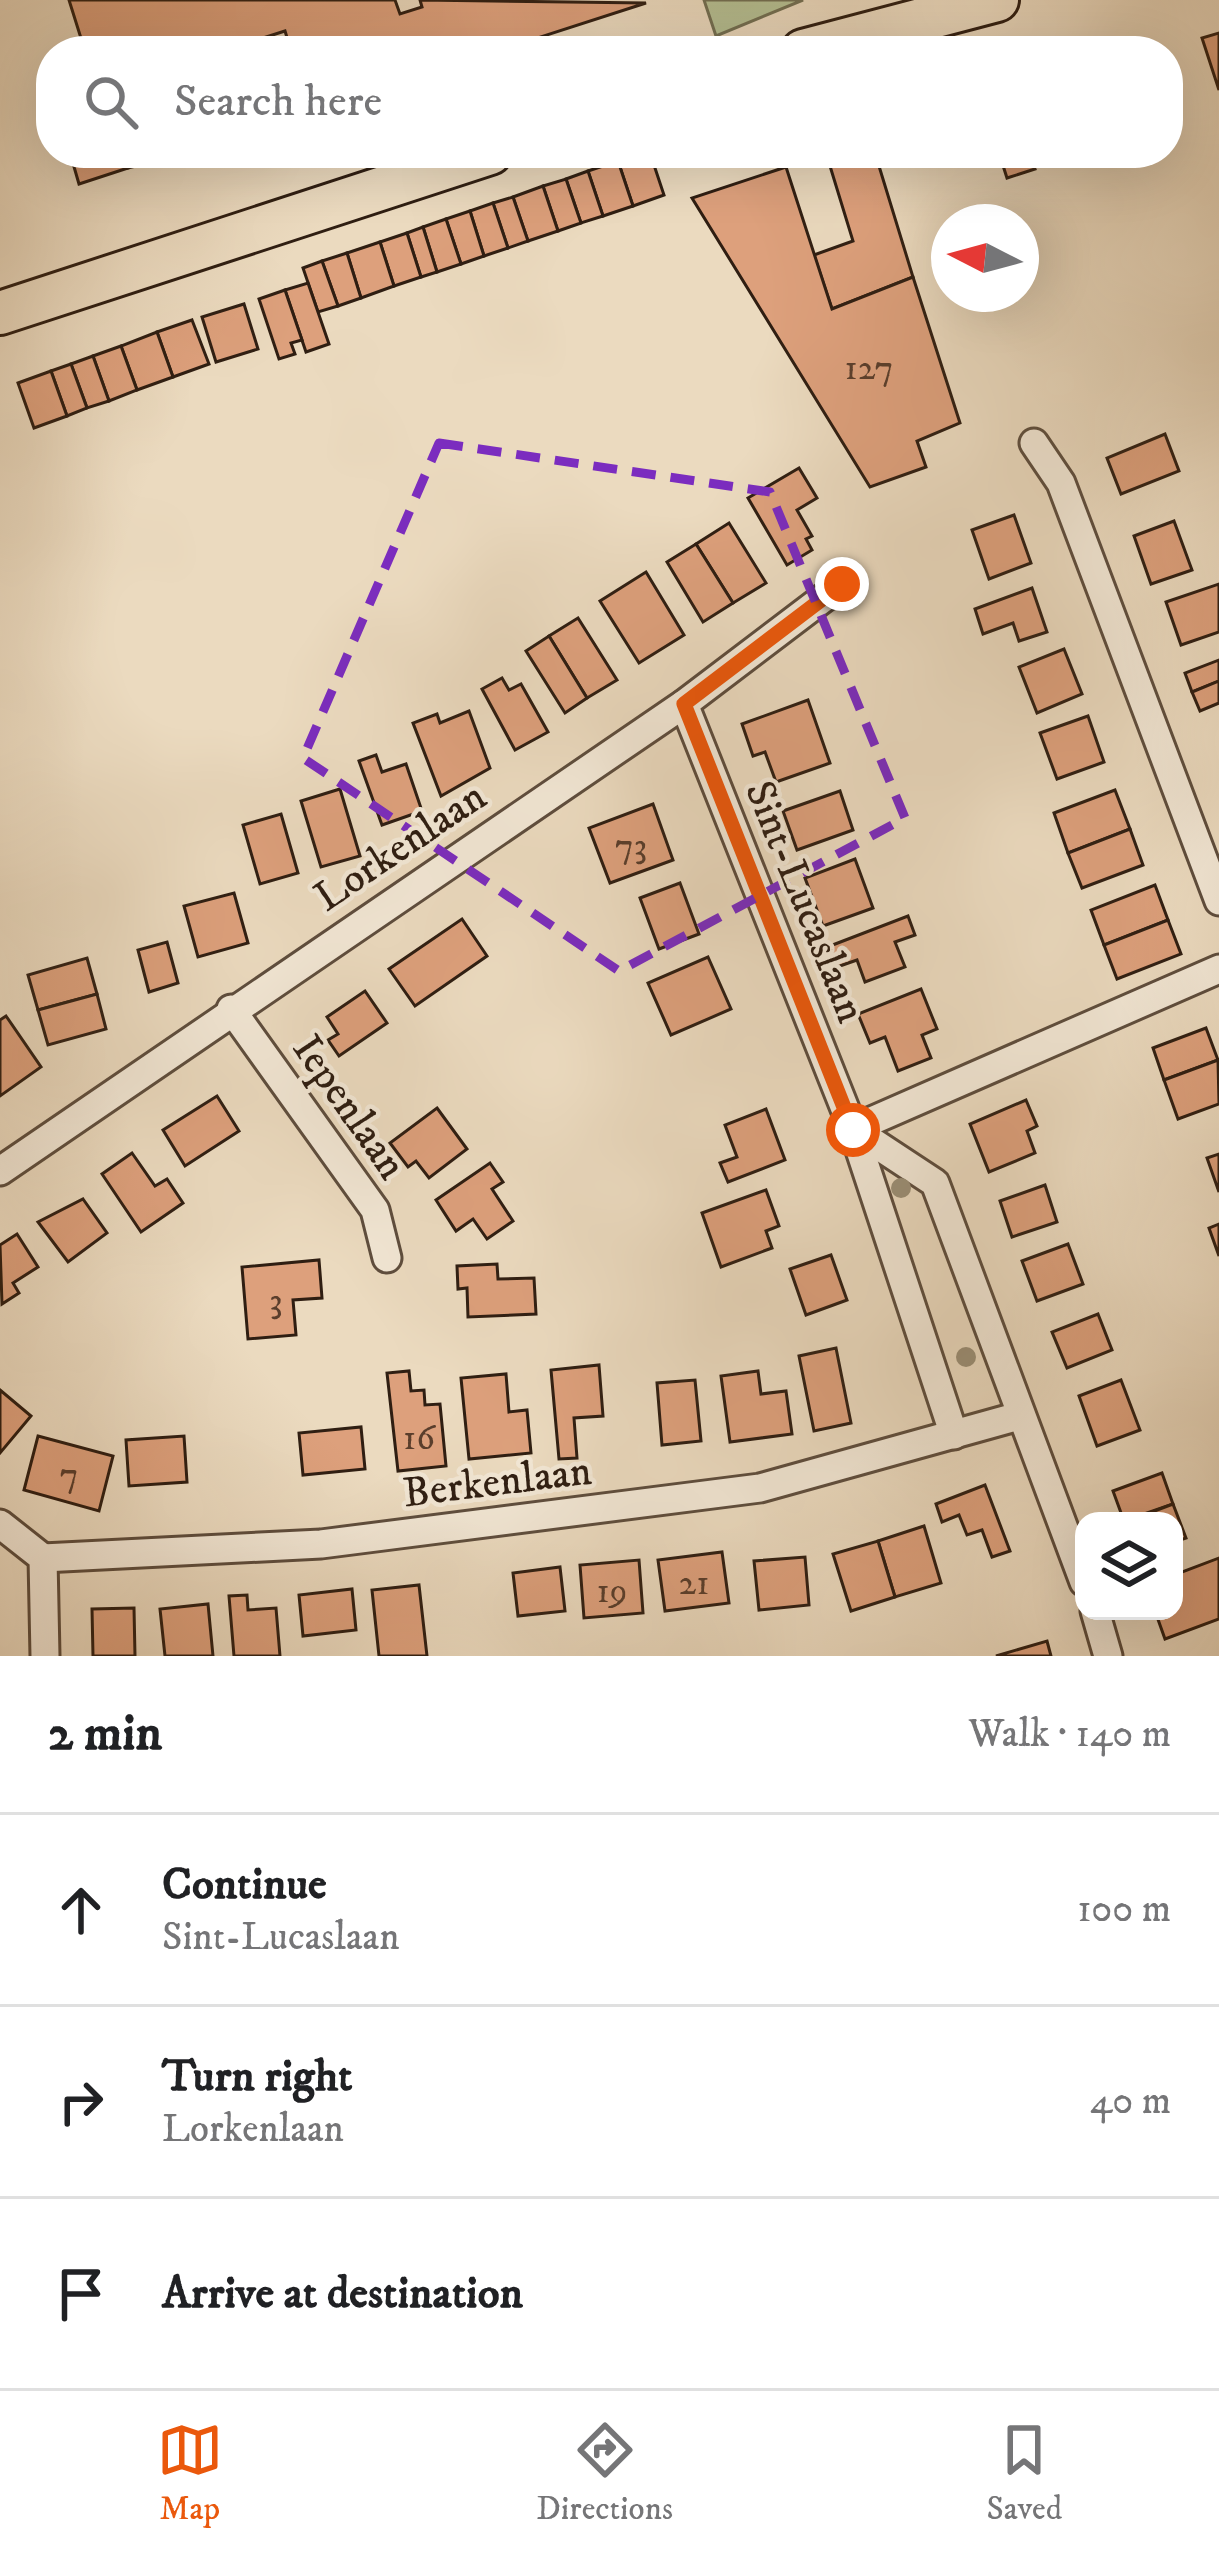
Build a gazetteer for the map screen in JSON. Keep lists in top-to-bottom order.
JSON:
{
  "streets": {
    "street": [
      "Lorkenlaan",
      "Sint-Lucaslaan",
      "Iepenlaan",
      "Berkenlaan"
    ]
  },
  "crossings": [
    ["Lorkenlaan", "Sint-Lucaslaan"],
    ["Lorkenlaan", "Iepenlaan"],
    ["Sint-Lucaslaan", "Berkenlaan"]
  ],
  "house_numbers": [
    "127",
    "73",
    "3",
    "16",
    "7",
    "21",
    "19"
  ],
  "north": "left",
  "page": {
    "search": "Search here",
    "heading": ["2 min", "Walk · 140 m"],
    "list": [
      ["Continue", "Sint-Lucaslaan", "100 m"],
      ["Turn right", "Lorkenlaan", "40 m"],
      "Arrive at destination"
    ],
    "nav": ["Map", "Directions", "Saved"]
  }
}
